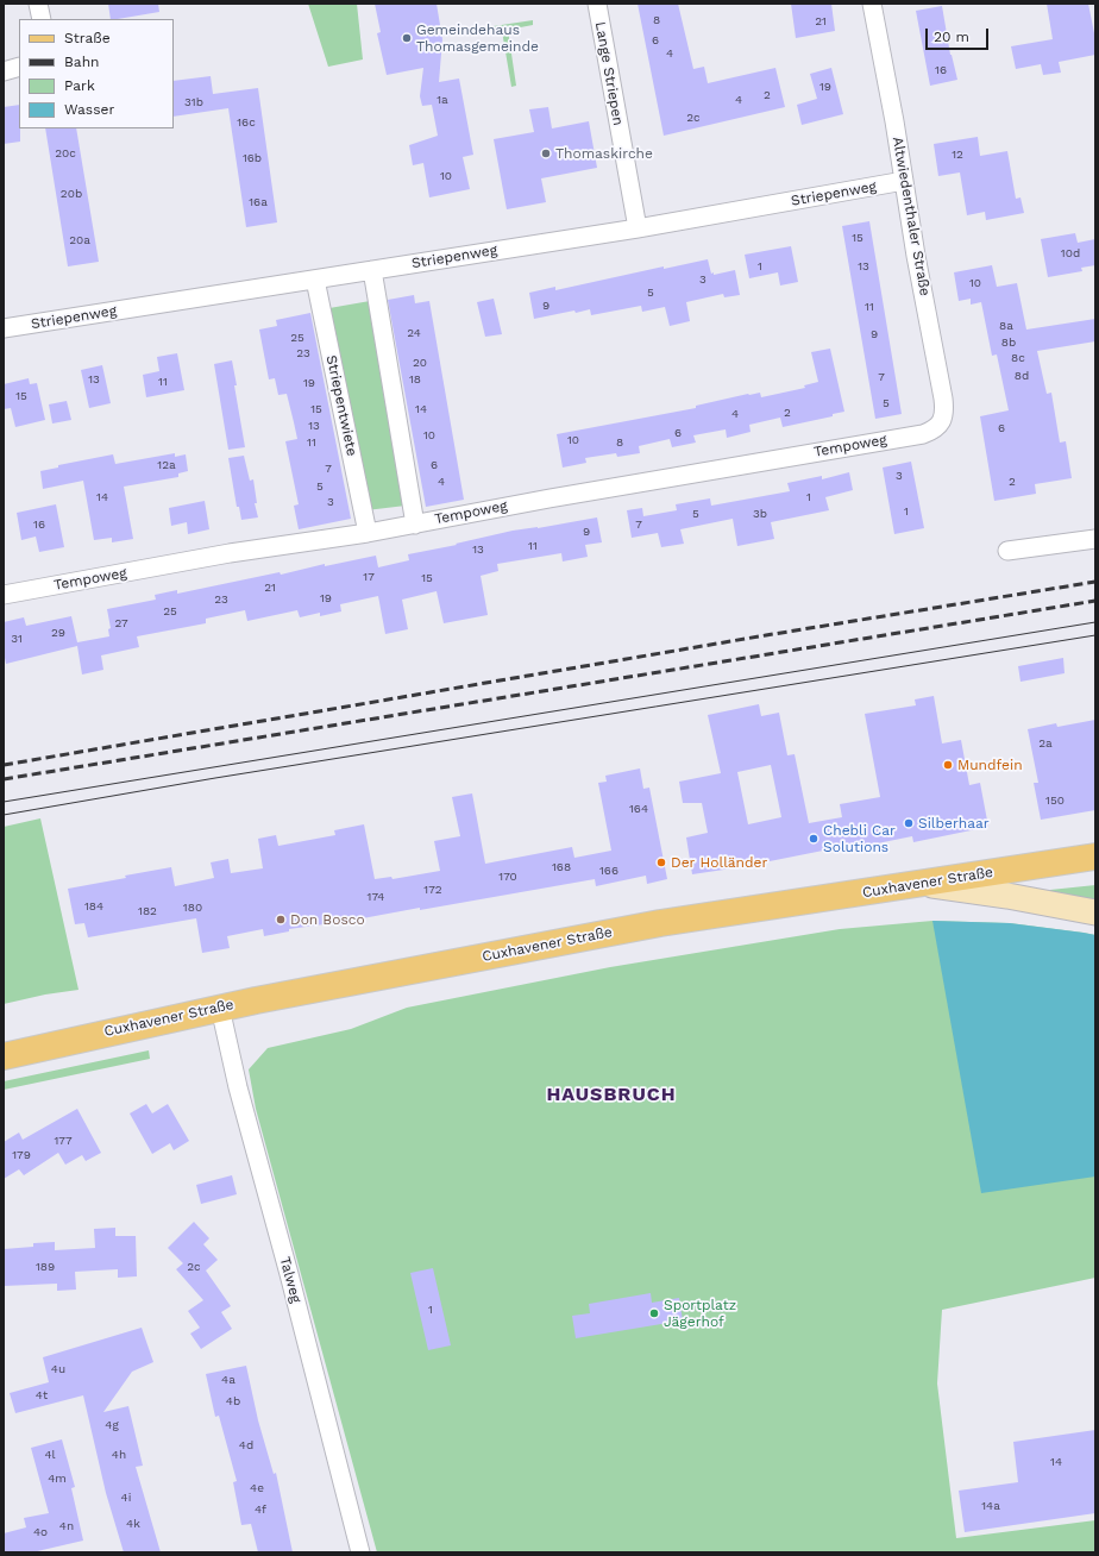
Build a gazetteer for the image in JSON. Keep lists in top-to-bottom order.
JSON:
{
  "streets": {
    "main road": ["Cuxhavener Straße"],
    "street": [
      "Lange Striepen",
      "Striepenweg",
      "Altwiedenthaler Straße",
      "Striepentwiete",
      "Tempoweg",
      "Talweg"
    ]
  },
  "crossings": [
    ["Lange Striepen", "Striepenweg"],
    ["Striepenweg", "Altwiedenthaler Straße"],
    ["Striepenweg", "Striepentwiete"],
    ["Altwiedenthaler Straße", "Tempoweg"],
    ["Striepentwiete", "Tempoweg"],
    ["Cuxhavener Straße", "Talweg"]
  ],
  "districts": ["HAUSBRUCH"],
  "places": [
    "Gemeindehaus Thomasgemeinde",
    "Thomaskirche",
    "Mundfein",
    "Silberhaar",
    "Chebli Car Solutions",
    "Der Holländer",
    "Don Bosco",
    "Sportplatz Jägerhof"
  ],
  "house_numbers": [
    "8",
    "21",
    "6",
    "4",
    "16",
    "19",
    "2",
    "1a",
    "4",
    "31b",
    "2c",
    "16c",
    "20c",
    "12",
    "16b",
    "10",
    "20b",
    "16a",
    "15",
    "20a",
    "10d",
    "1",
    "13",
    "3",
    "10",
    "5",
    "9",
    "11",
    "8a",
    "24",
    "9",
    "25",
    "8b",
    "23",
    "8c",
    "20",
    "8d",
    "7",
    "13",
    "18",
    "11",
    "19",
    "15",
    "5",
    "15",
    "14",
    "2",
    "4",
    "13",
    "6",
    "6",
    "10",
    "10",
    "11",
    "8",
    "12a",
    "6",
    "7",
    "3",
    "4",
    "2",
    "5",
    "14",
    "1",
    "3",
    "1",
    "5",
    "3b",
    "16",
    "7",
    "9",
    "11",
    "13",
    "17",
    "15",
    "21",
    "19",
    "23",
    "25",
    "27",
    "29",
    "31",
    "2a",
    "150",
    "164",
    "168",
    "166",
    "170",
    "172",
    "174",
    "184",
    "180",
    "182",
    "177",
    "179",
    "189",
    "2c",
    "1",
    "4u",
    "4a",
    "4t",
    "4b",
    "4g",
    "4d",
    "4l",
    "4h",
    "14",
    "4m",
    "4e",
    "4i",
    "14a",
    "4f",
    "4k",
    "4n",
    "4o"
  ],
  "legend": [
    "Straße",
    "Bahn",
    "Park",
    "Wasser"
  ],
  "scale_bar": "20 m"
}
